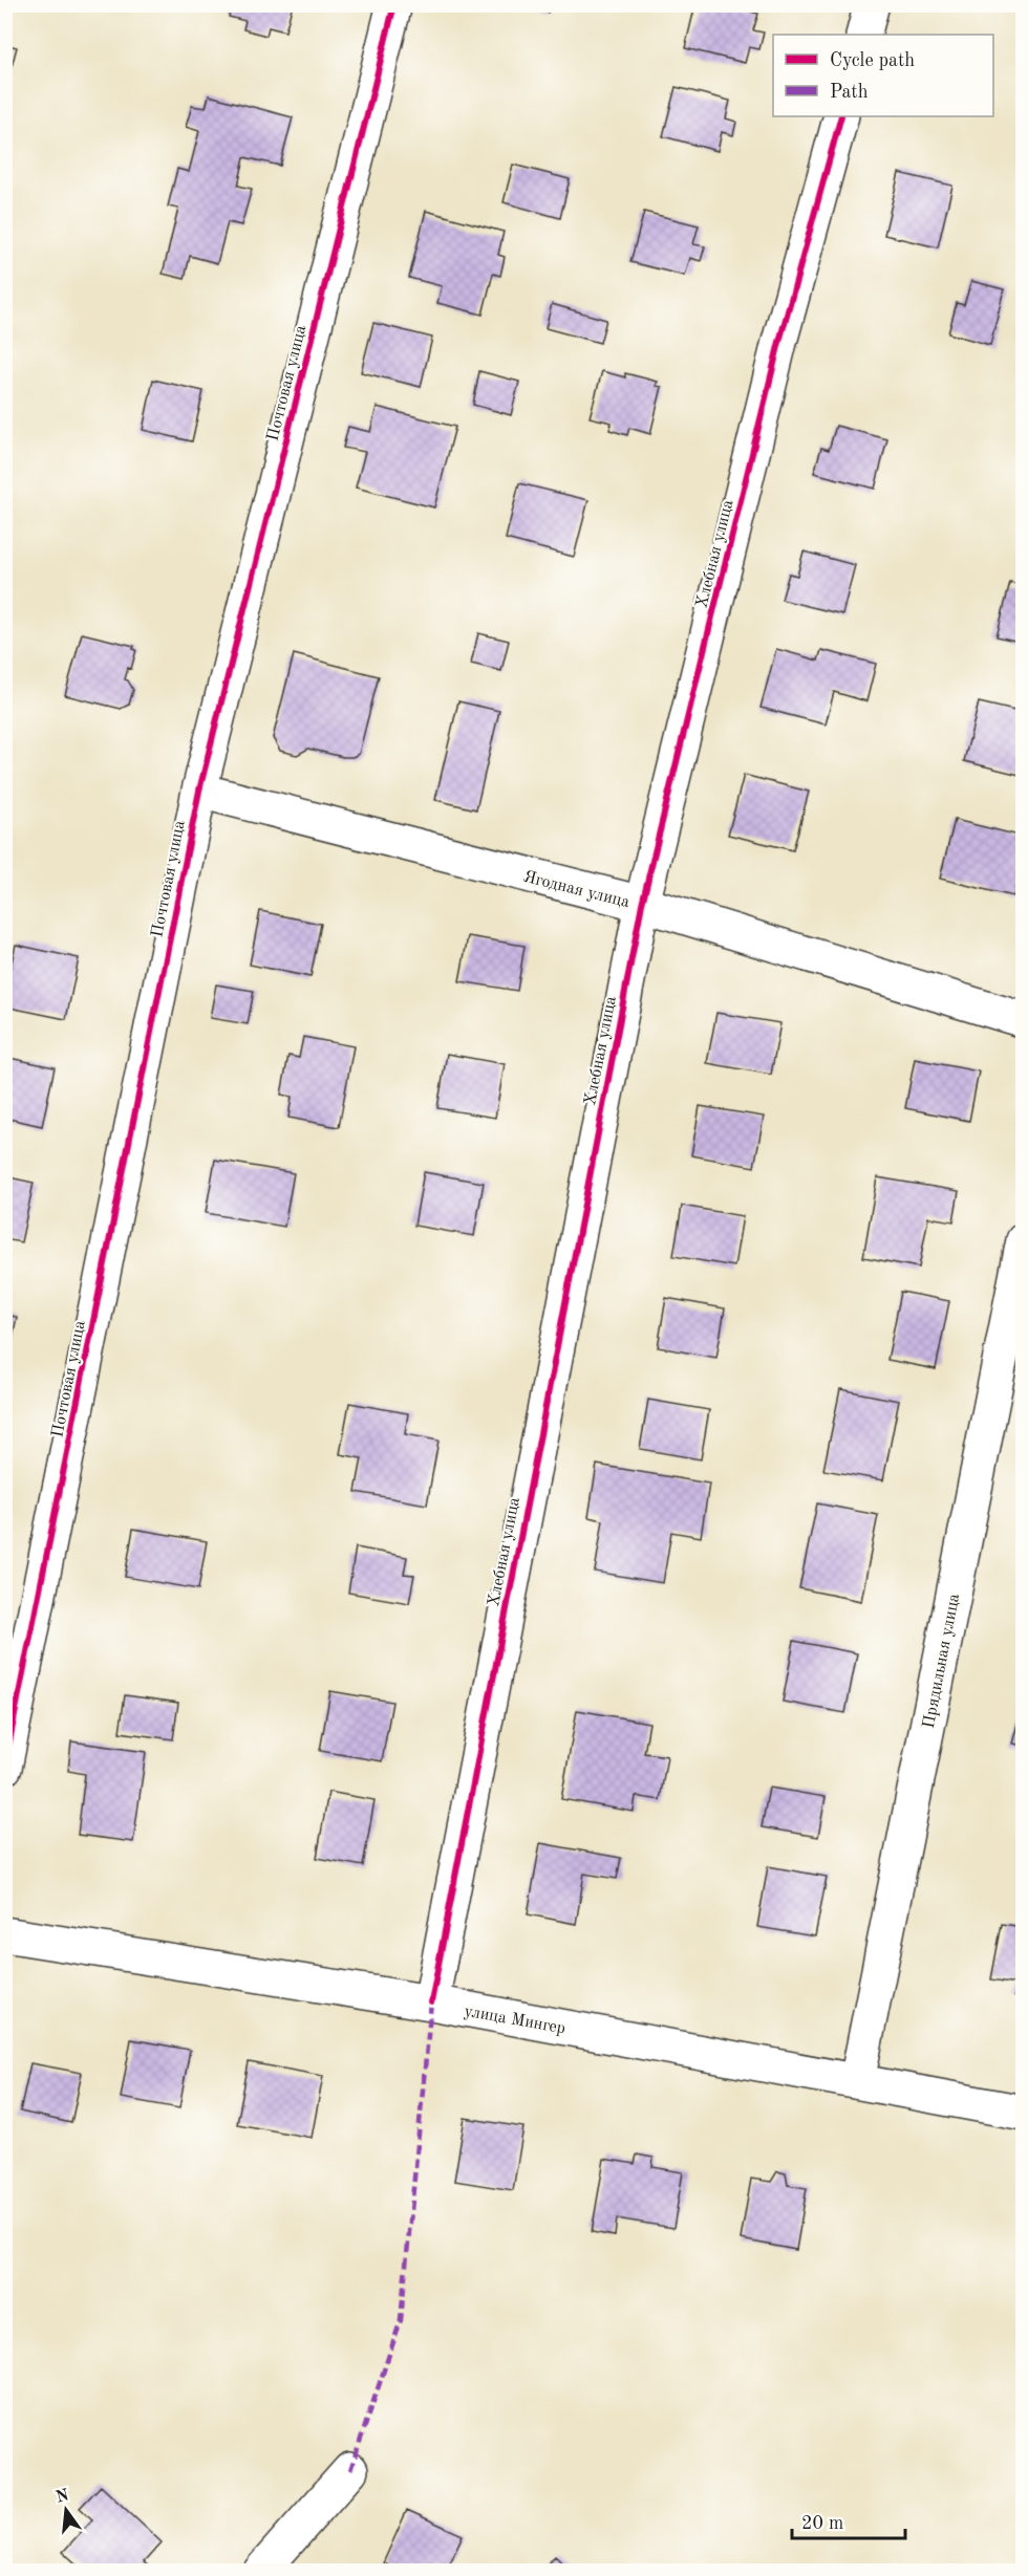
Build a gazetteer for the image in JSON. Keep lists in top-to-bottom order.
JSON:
{
  "streets": {
    "street": [
      "Почтовая улица",
      "Хлебная улица",
      "Ягодная улица",
      "Прядильная улица",
      "улица Мингер"
    ]
  },
  "crossings": [
    ["Почтовая улица", "Ягодная улица"],
    ["Хлебная улица", "Ягодная улица"],
    ["Хлебная улица", "улица Мингер"],
    ["Прядильная улица", "улица Мингер"]
  ],
  "legend": ["Cycle path", "Path"],
  "scale_bar": "20 m",
  "north": "top"
}
